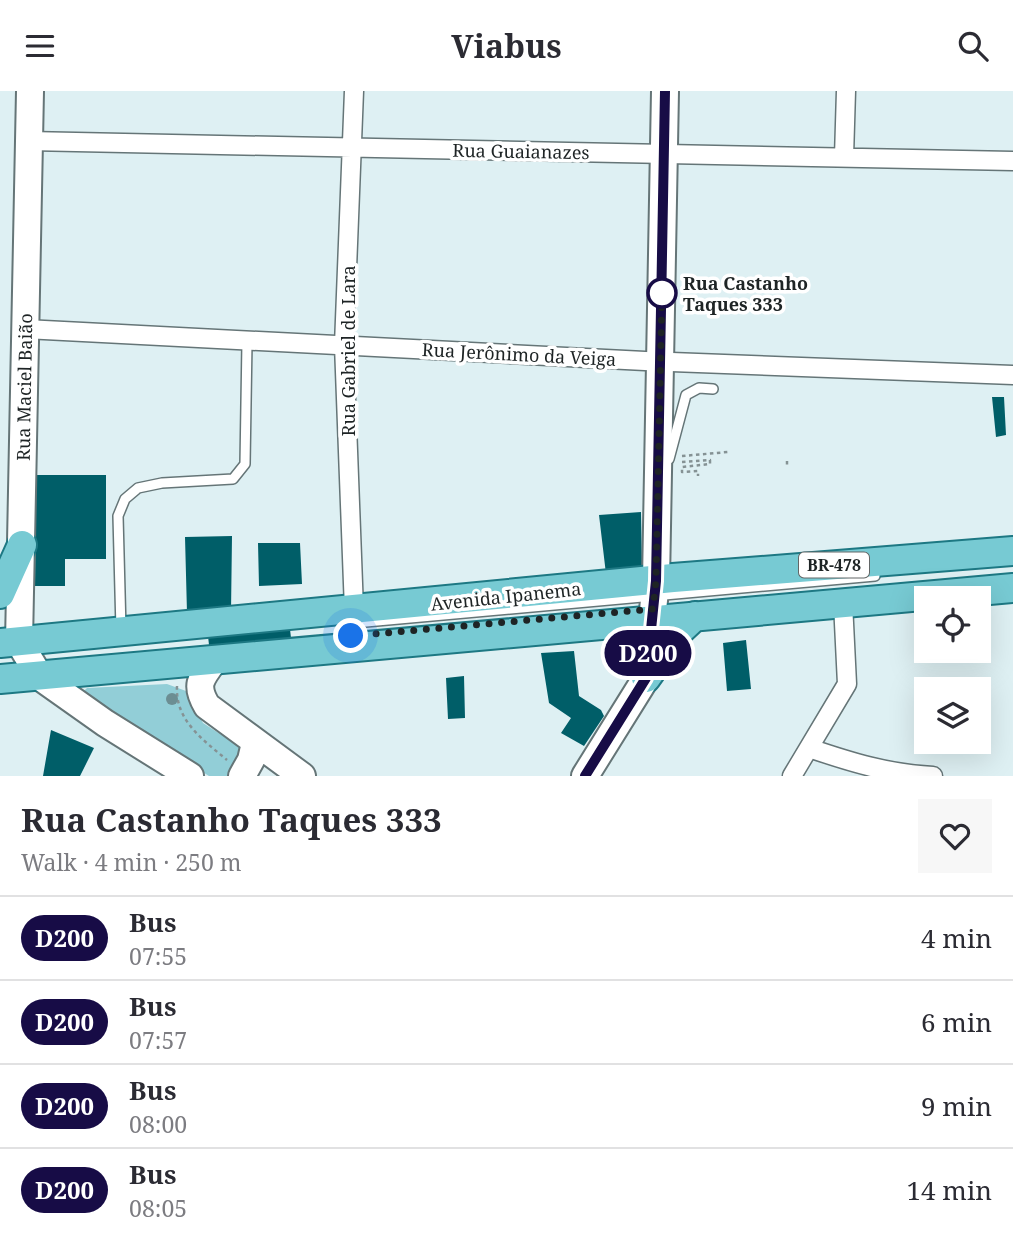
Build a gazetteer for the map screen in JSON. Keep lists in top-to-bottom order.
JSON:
{
  "streets": {
    "main road": ["Rua Maciel Baião", "BR-478", "Avenida Ipanema"],
    "street": ["Rua Guaianazes", "Rua Gabriel de Lara", "Rua Jerônimo da Veiga"]
  },
  "crossings": [
    ["Rua Guaianazes", "Rua Gabriel de Lara"],
    ["Rua Guaianazes", "Rua Maciel Baião"],
    ["Rua Gabriel de Lara", "Rua Jerônimo da Veiga"],
    ["Rua Gabriel de Lara", "Avenida Ipanema"],
    ["Rua Jerônimo da Veiga", "Rua Maciel Baião"],
    ["Rua Maciel Baião", "Avenida Ipanema"]
  ],
  "places": ["Rua Castanho Taques 333"],
  "lines": ["bus line D200"],
  "page": {
    "header": "Viabus",
    "on_map": "D200",
    "heading": ["Rua Castanho Taques 333", "Walk · 4 min · 250 m"],
    "list": [
      {
        "mark": "D200",
        "name": "Bus",
        "note": "07:55",
        "value": "4 min"
      },
      {
        "mark": "D200",
        "name": "Bus",
        "note": "07:57",
        "value": "6 min"
      },
      {
        "mark": "D200",
        "name": "Bus",
        "note": "08:00",
        "value": "9 min"
      },
      {
        "mark": "D200",
        "name": "Bus",
        "note": "08:05",
        "value": "14 min"
      }
    ]
  }
}
